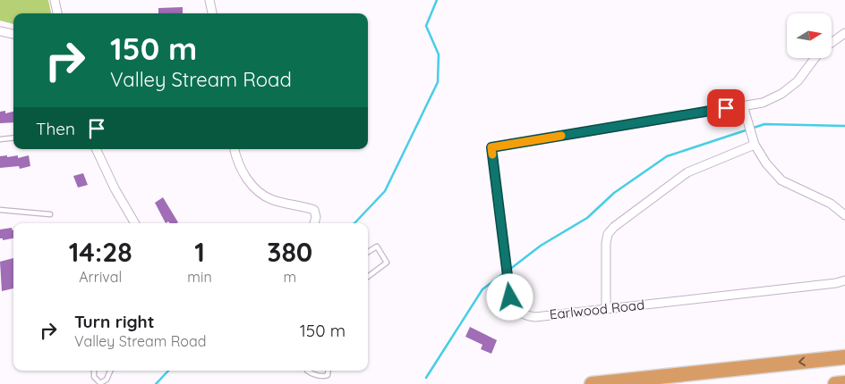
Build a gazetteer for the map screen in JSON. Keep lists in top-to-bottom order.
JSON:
{
  "streets": {
    "street": ["Earlwood Road"]
  },
  "north": "right",
  "page": {
    "turn": ["150 m", "Valley Stream Road"],
    "then": "Then",
    "eta": [
      "14:28",
      "Arrival",
      "1",
      "min",
      "380",
      "m"
    ],
    "list": [
      {
        "name": "Turn right",
        "note": "Valley Stream Road",
        "value": "150 m"
      }
    ]
  }
}
